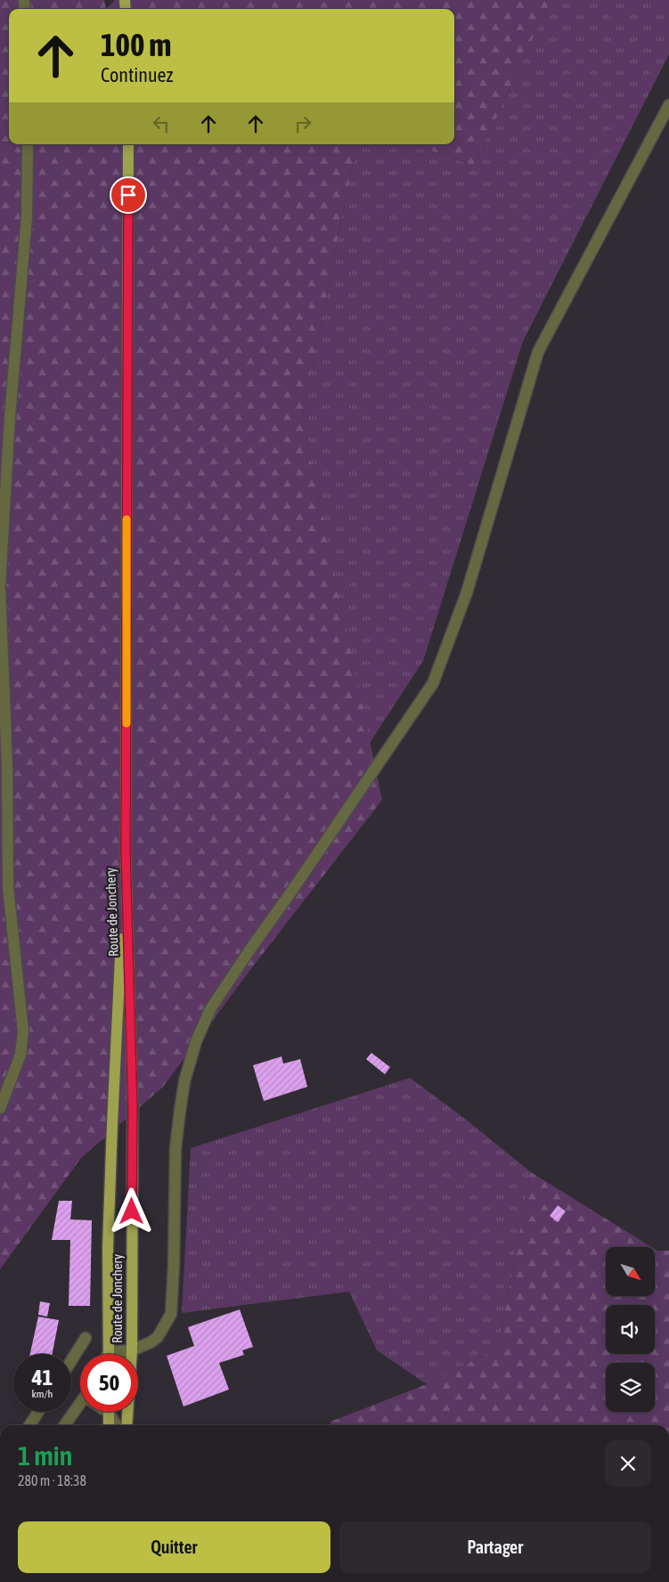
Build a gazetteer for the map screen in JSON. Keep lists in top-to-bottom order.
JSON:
{
  "streets": {
    "main road": ["Route de Jonchery"]
  },
  "north": "bottom right",
  "page": {
    "turn": ["100 m", "Continuez"],
    "speed": "41 km/h",
    "limit": "50",
    "heading": ["1 min", "280 m · 18:38"],
    "buttons": ["Quitter", "Partager"]
  }
}
